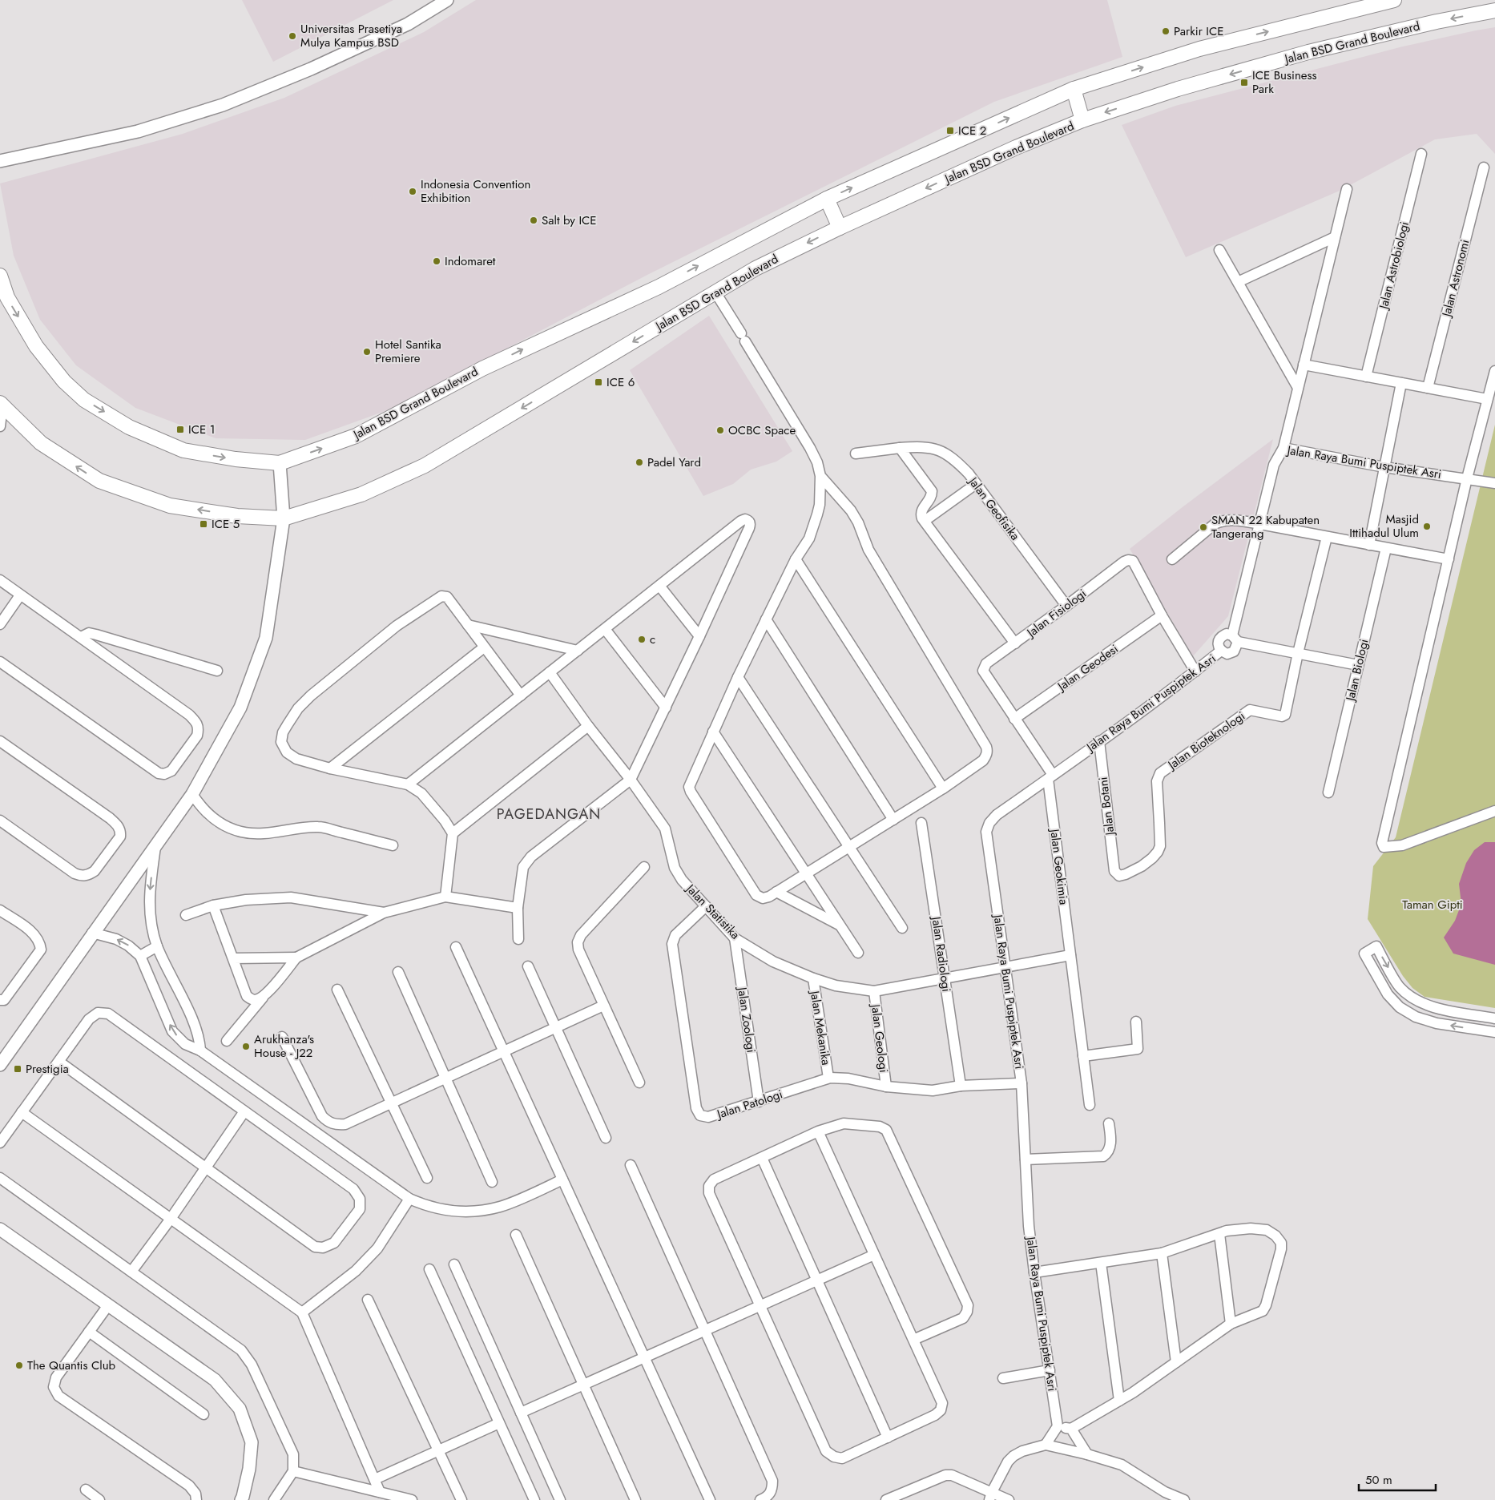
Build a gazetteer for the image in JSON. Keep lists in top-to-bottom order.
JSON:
{
  "streets": {
    "main road": ["Jalan BSD Grand Boulevard"],
    "street": [
      "Jalan Astrobiologi",
      "Jalan Astronomi",
      "Jalan Raya Bumi Puspiptek Asri",
      "Jalan Geofisika",
      "Jalan Fisiologi",
      "Jalan Geodesi",
      "Jalan Biologi",
      "Jalan Bioteknologi",
      "Jalan Botani",
      "Jalan Geokimia",
      "Jalan Statistika",
      "Jalan Radiologi",
      "Jalan Zoologi",
      "Jalan Mekanika",
      "Jalan Geologi",
      "Jalan Patologi"
    ]
  },
  "crossings": [
    ["Jalan Raya Bumi Puspiptek Asri", "Jalan Fisiologi"],
    ["Jalan Raya Bumi Puspiptek Asri", "Jalan Botani"],
    ["Jalan Raya Bumi Puspiptek Asri", "Jalan Geokimia"],
    ["Jalan Raya Bumi Puspiptek Asri", "Jalan Statistika"],
    ["Jalan Raya Bumi Puspiptek Asri", "Jalan Patologi"],
    ["Jalan Geofisika", "Jalan Fisiologi"],
    ["Jalan Fisiologi", "Jalan Geodesi"],
    ["Jalan Fisiologi", "Jalan Geokimia"],
    ["Jalan Bioteknologi", "Jalan Botani"],
    ["Jalan Statistika", "Jalan Radiologi"],
    ["Jalan Statistika", "Jalan Zoologi"],
    ["Jalan Statistika", "Jalan Mekanika"],
    ["Jalan Statistika", "Jalan Geologi"],
    ["Jalan Statistika", "Jalan Patologi"],
    ["Jalan Radiologi", "Jalan Patologi"],
    ["Jalan Zoologi", "Jalan Patologi"],
    ["Jalan Mekanika", "Jalan Patologi"],
    ["Jalan Geologi", "Jalan Patologi"]
  ],
  "districts": ["PAGEDANGAN"],
  "parks": ["Taman Gipti"],
  "places": {
    "other": [
      "Parkir ICE",
      "Universitas Prasetiya Mulya Kampus BSD",
      "Indonesia Convention Exhibition",
      "Salt by ICE",
      "Indomaret",
      "Hotel Santika Premiere",
      "OCBC Space",
      "Padel Yard",
      "Masjid Ittihadul Ulum",
      "SMAN 22 Kabupaten Tangerang",
      "c",
      "Arukhanza's House - J22",
      "The Quantis Club"
    ],
    "transit": [
      "ICE Business Park",
      "ICE 2",
      "ICE 6",
      "ICE 1",
      "ICE 5",
      "Prestigia"
    ]
  },
  "scale_bar": "50 m"
}
